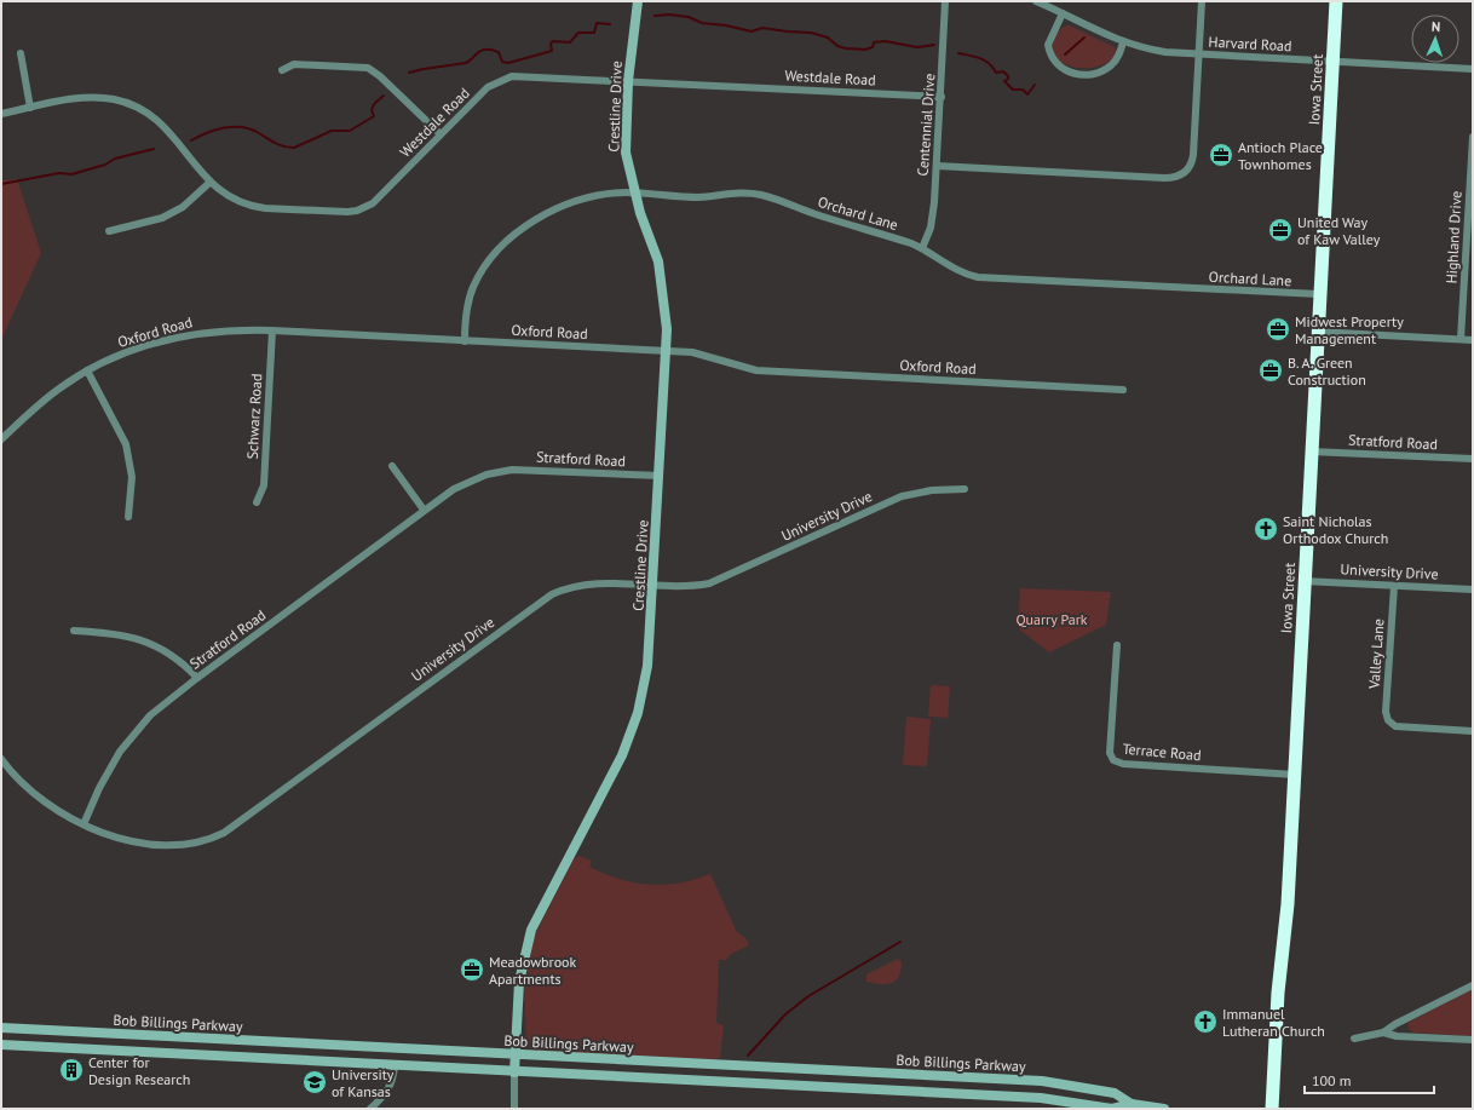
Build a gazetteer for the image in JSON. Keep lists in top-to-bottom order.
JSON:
{
  "streets": {
    "highway": ["Iowa Street"],
    "main road": ["Crestline Drive", "Bob Billings Parkway"],
    "street": [
      "Harvard Road",
      "Westdale Road",
      "Centennial Drive",
      "Orchard Lane",
      "Highland Drive",
      "Oxford Road",
      "Schwarz Road",
      "Stratford Road",
      "University Drive",
      "Valley Lane",
      "Terrace Road"
    ]
  },
  "crossings": [
    ["Harvard Road", "Iowa Street"],
    ["Westdale Road", "Crestline Drive"],
    ["Westdale Road", "Centennial Drive"],
    ["Iowa Street", "Orchard Lane"],
    ["Iowa Street", "Stratford Road"],
    ["Iowa Street", "University Drive"],
    ["Iowa Street", "Terrace Road"],
    ["Crestline Drive", "Orchard Lane"],
    ["Crestline Drive", "Oxford Road"],
    ["Crestline Drive", "Stratford Road"],
    ["Crestline Drive", "University Drive"],
    ["Crestline Drive", "Bob Billings Parkway"],
    ["Centennial Drive", "Orchard Lane"],
    ["Orchard Lane", "Oxford Road"],
    ["Oxford Road", "Schwarz Road"],
    ["Stratford Road", "University Drive"],
    ["University Drive", "Valley Lane"]
  ],
  "parks": ["Quarry Park"],
  "places": {
    "office": [
      "Antioch Place Townhomes",
      "United Way of Kaw Valley",
      "Midwest Property Management",
      "B. A. Green Construction",
      "Meadowbrook Apartments"
    ],
    "church": ["Saint Nicholas Orthodox Church", "Immanuel Lutheran Church"],
    "building": ["Center for Design Research"],
    "school or university": ["University of Kansas"]
  },
  "scale_bar": "100 m",
  "north": "top"
}
